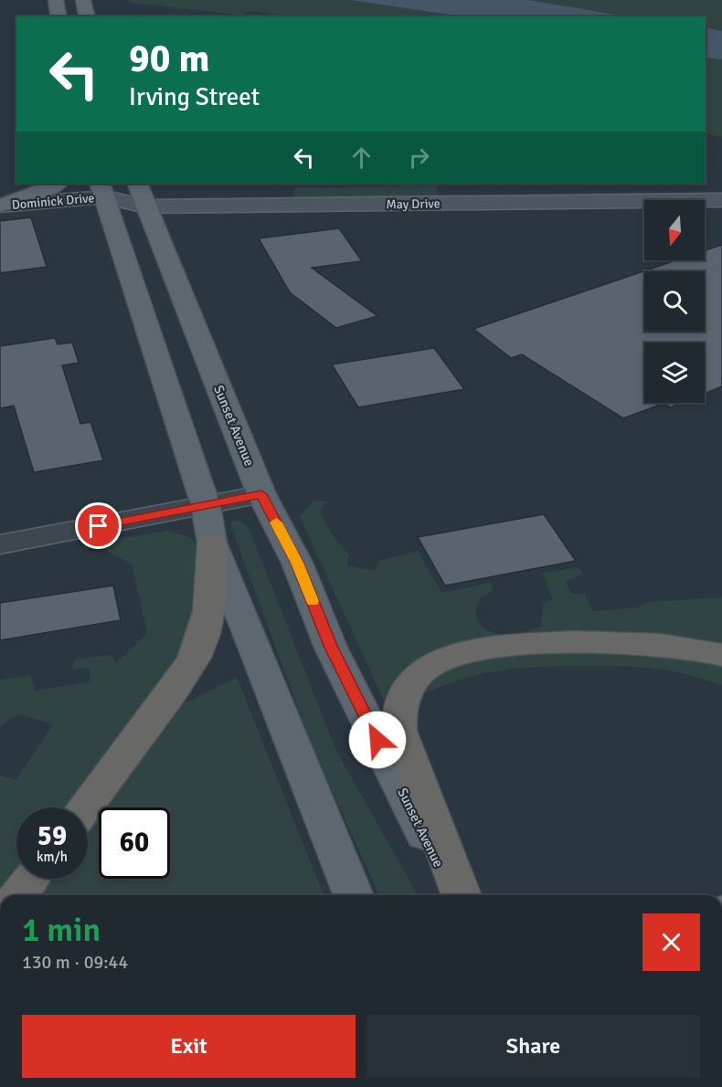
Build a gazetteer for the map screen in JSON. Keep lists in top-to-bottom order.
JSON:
{
  "streets": {
    "main road": ["May Drive", "Sunset Avenue"],
    "street": ["Dominick Drive"]
  },
  "crossings": [
    ["Dominick Drive", "May Drive"],
    ["May Drive", "Sunset Avenue"]
  ],
  "north": "bottom",
  "page": {
    "turn": ["90 m", "Irving Street"],
    "speed": "59 km/h",
    "limit": "60",
    "heading": ["1 min", "130 m · 09:44"],
    "buttons": ["Exit", "Share"]
  }
}
